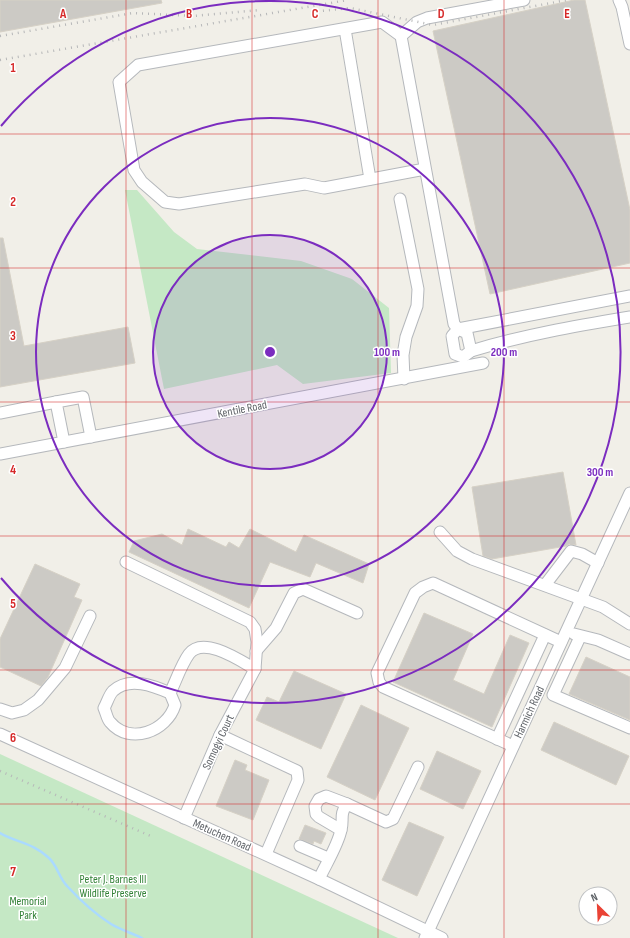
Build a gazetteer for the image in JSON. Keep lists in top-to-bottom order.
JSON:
{
  "streets": {
    "street": [
      "Kentile Road",
      "Harmich Road",
      "Somogyi Court",
      "Metuchen Road"
    ]
  },
  "crossings": [
    ["Harmich Road", "Metuchen Road"],
    ["Somogyi Court", "Metuchen Road"]
  ],
  "parks": ["Peter J. Barnes III Wildlife Preserve", "Memorial Park"],
  "north": "top left",
  "grid": {
    "columns": [
      "A",
      "B",
      "C",
      "D",
      "E"
    ],
    "rows": [
      "1",
      "2",
      "3",
      "4",
      "5",
      "6",
      "7"
    ]
  },
  "rings": ["100 m", "200 m", "300 m"]
}
